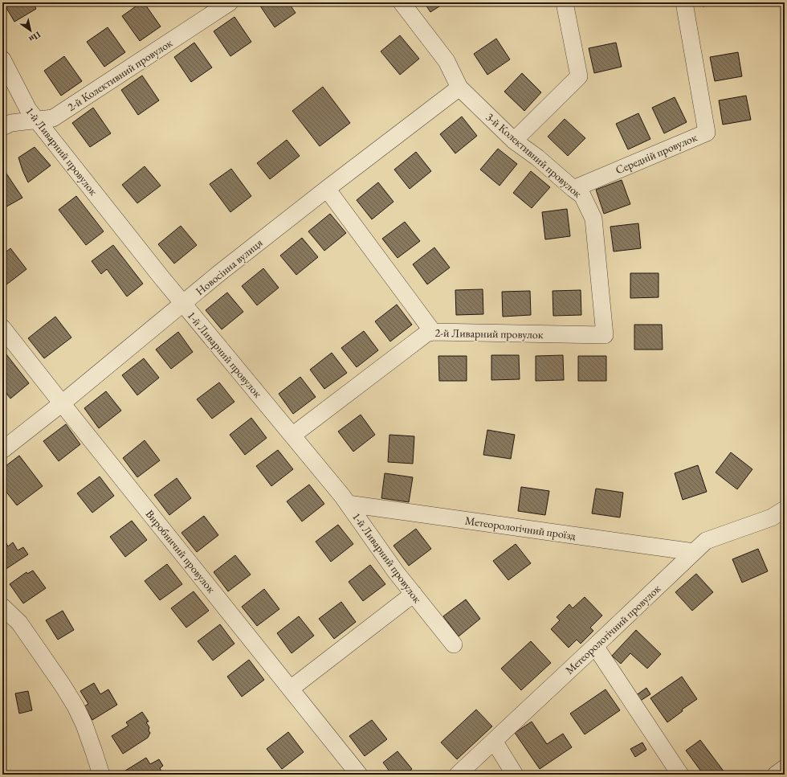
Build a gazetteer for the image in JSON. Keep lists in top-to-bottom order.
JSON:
{
  "streets": {
    "street": [
      "2-й Колективний провулок",
      "1-й Ливарний провулок",
      "Середній провулок",
      "3-й Колективний провулок",
      "Новосінна вулиця",
      "2-й Ливарний провулок",
      "Метеорологічний проїзд",
      "Виробничий провулок",
      "Метеорологічний провулок"
    ]
  },
  "crossings": [
    ["2-й Колективний провулок", "1-й Ливарний провулок"],
    ["1-й Ливарний провулок", "Новосінна вулиця"],
    ["1-й Ливарний провулок", "2-й Ливарний провулок"],
    ["1-й Ливарний провулок", "Метеорологічний проїзд"],
    ["Середній провулок", "3-й Колективний провулок"],
    ["3-й Колективний провулок", "Новосінна вулиця"],
    ["3-й Колективний провулок", "2-й Ливарний провулок"],
    ["Новосінна вулиця", "Виробничий провулок"],
    ["Метеорологічний проїзд", "Метеорологічний провулок"]
  ],
  "north": "bottom right"
}
